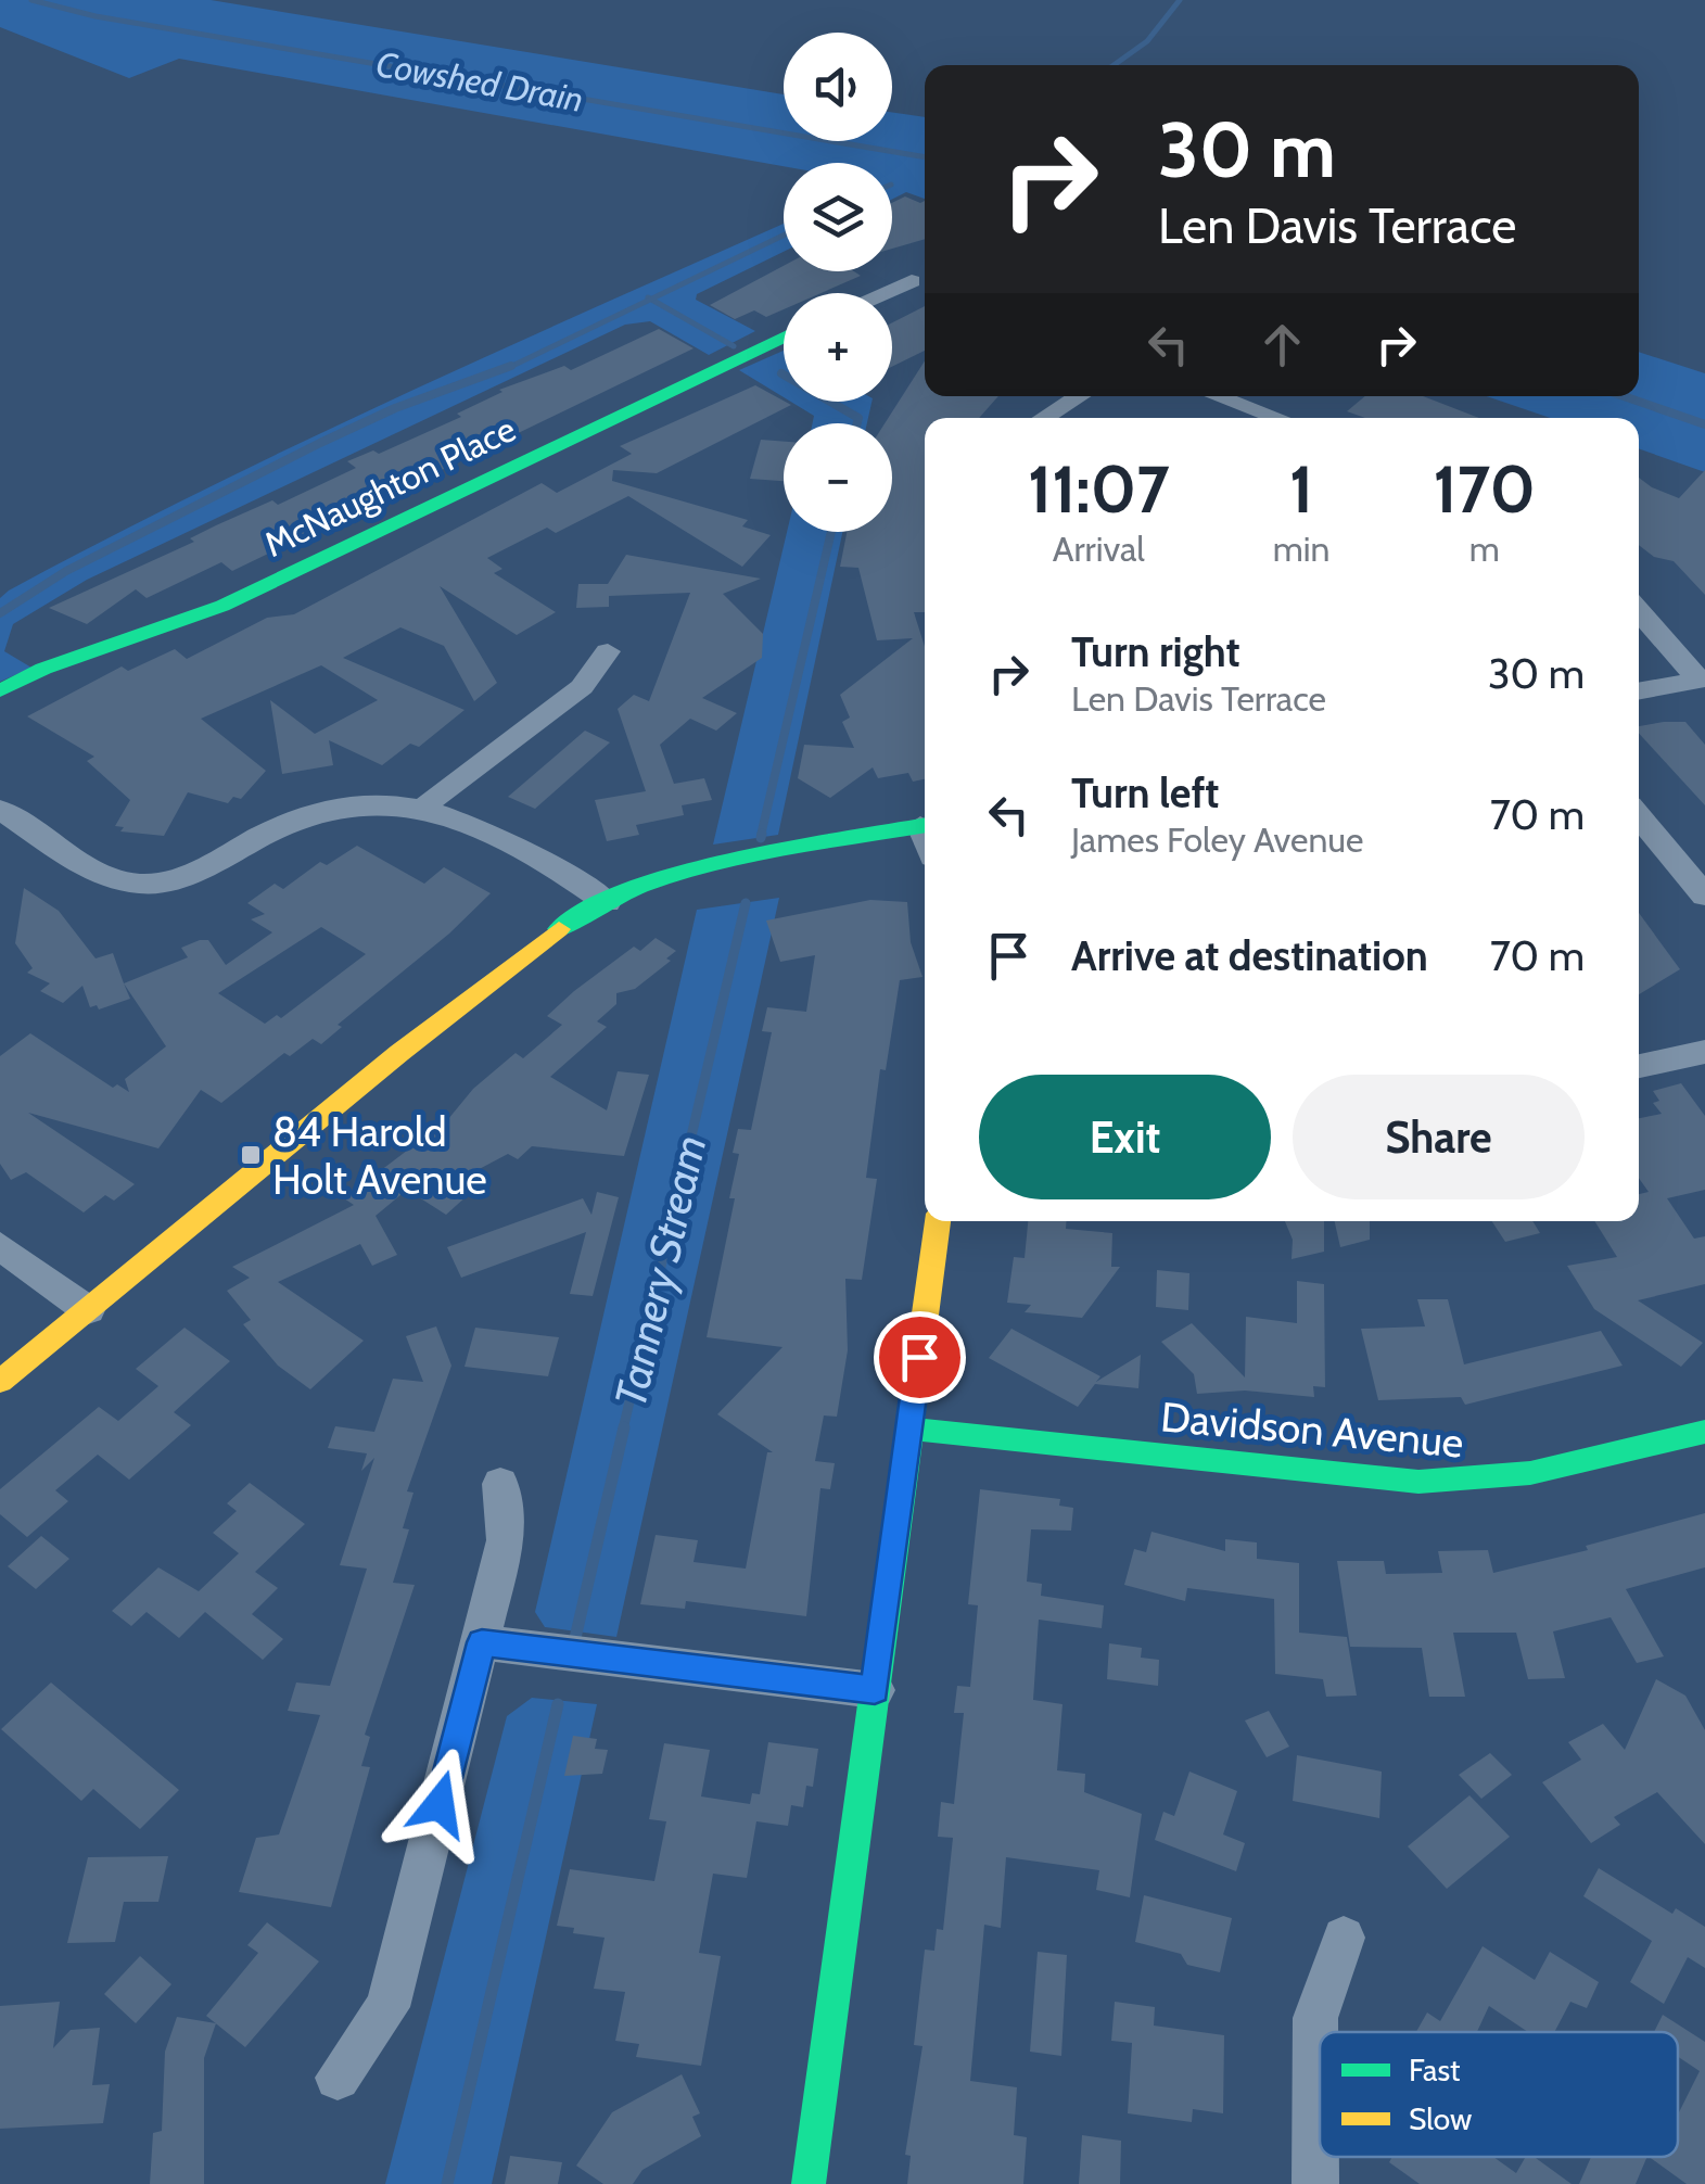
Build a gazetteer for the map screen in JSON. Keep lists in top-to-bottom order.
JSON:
{
  "streets": {
    "street": ["McNaughton Place", "Davidson Avenue"]
  },
  "water": ["Cowshed Drain", "Tannery Stream"],
  "places": {
    "transit": ["84 Harold Holt Avenue"]
  },
  "legend": ["Fast", "Slow"],
  "page": {
    "map_buttons": ["+", "−"],
    "turn": ["30 m", "Len Davis Terrace"],
    "eta": [
      "11:07",
      "Arrival",
      "1",
      "min",
      "170",
      "m"
    ],
    "list": [
      {
        "name": "Turn right",
        "note": "Len Davis Terrace",
        "value": "30 m"
      },
      {
        "name": "Turn left",
        "note": "James Foley Avenue",
        "value": "70 m"
      },
      {
        "name": "Arrive at destination",
        "value": "70 m"
      }
    ],
    "buttons": ["Exit", "Share"]
  }
}
